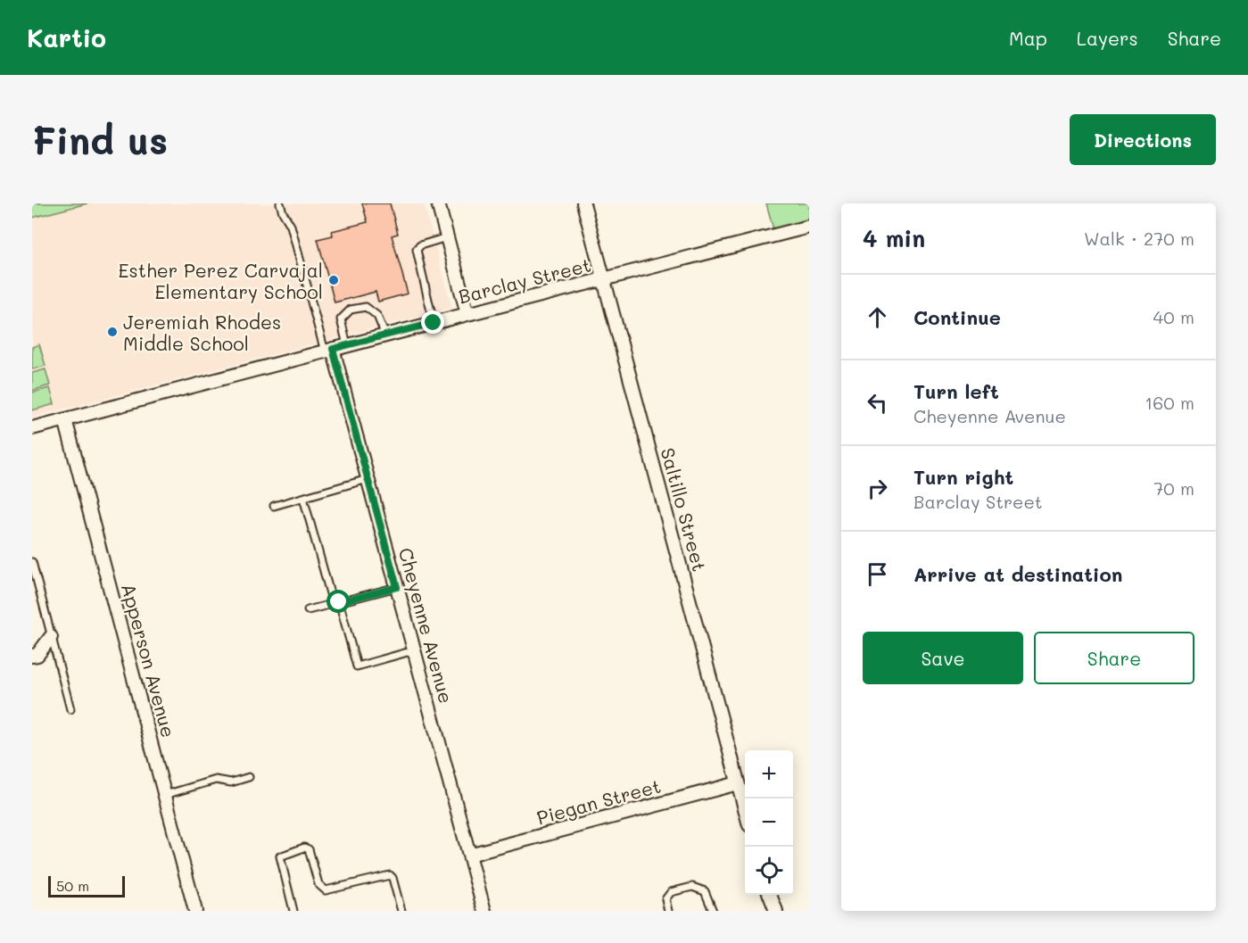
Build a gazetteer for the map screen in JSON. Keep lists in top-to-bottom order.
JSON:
{
  "streets": {
    "street": [
      "Barclay Street",
      "Saltillo Street",
      "Cheyenne Avenue",
      "Apperson Avenue",
      "Piegan Street"
    ]
  },
  "crossings": [
    ["Barclay Street", "Saltillo Street"],
    ["Barclay Street", "Cheyenne Avenue"],
    ["Barclay Street", "Apperson Avenue"],
    ["Saltillo Street", "Piegan Street"],
    ["Cheyenne Avenue", "Piegan Street"]
  ],
  "places": ["Esther Perez Carvajal Elementary School", "Jeremiah Rhodes Middle School"],
  "scale_bar": "50 m",
  "page": {
    "header": "Kartio",
    "nav": ["Map", "Layers", "Share"],
    "buttons": [
      "Directions",
      ["Save", "Share"]
    ],
    "title": "Find us",
    "heading": ["4 min", "Walk · 270 m"],
    "list": [
      ["Continue", "40 m"],
      ["Turn left", "Cheyenne Avenue", "160 m"],
      ["Turn right", "Barclay Street", "70 m"],
      "Arrive at destination"
    ],
    "map_buttons": ["+", "−"],
    "scale": "50 m"
  }
}
